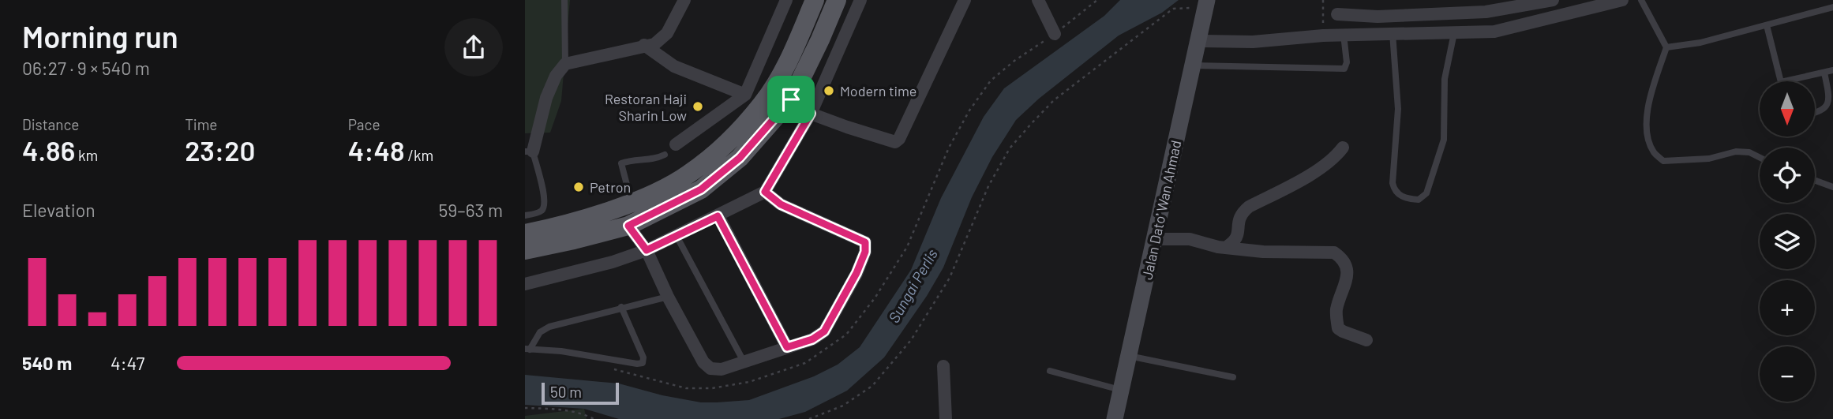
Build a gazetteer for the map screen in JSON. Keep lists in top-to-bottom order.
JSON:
{
  "streets": {
    "main road": ["Jalan Dato' Wan Ahmad"]
  },
  "water": ["Sungai Perlis"],
  "places": ["Modern time", "Restoran Haji Sharin Low", "Petron"],
  "scale_bar": "50 m",
  "north": "bottom",
  "page": {
    "heading": ["Morning run", "06:27 · 9 × 540 m"],
    "map_buttons": ["+", "−"],
    "stats": [
      ["Distance", "4.86 km"],
      ["Time", "23:20"],
      ["Pace", "4:48 /km"]
    ],
    "chart": ["Elevation", "59–63 m"],
    "list": [
      {
        "name": "540 m",
        "note": "4:47"
      }
    ],
    "scale": "50 m"
  }
}
